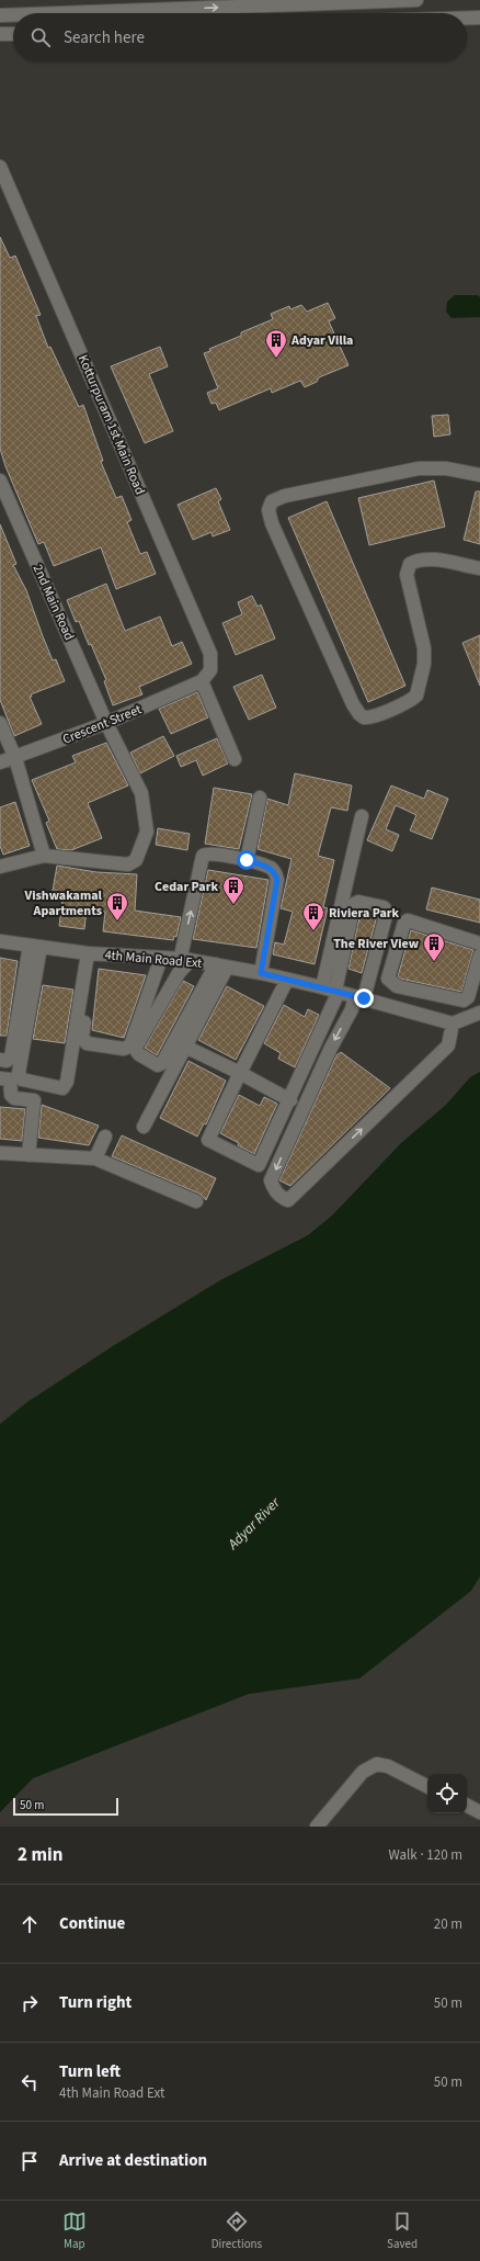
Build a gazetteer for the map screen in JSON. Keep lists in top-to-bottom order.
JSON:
{
  "streets": {
    "street": [
      "Kotturpuram 1st Main Road",
      "2nd Main Road",
      "Crescent Street",
      "4th Main Road Ext"
    ]
  },
  "crossings": [
    ["Kotturpuram 1st Main Road", "Crescent Street"],
    ["2nd Main Road", "Crescent Street"]
  ],
  "water": ["Adyar River"],
  "places": {
    "building": [
      "Adyar Villa",
      "Cedar Park",
      "Vishwakamal Apartments",
      "Riviera Park",
      "The River View"
    ]
  },
  "scale_bar": "50 m",
  "page": {
    "search": "Search here",
    "scale": "50 m",
    "heading": ["2 min", "Walk · 120 m"],
    "list": [
      ["Continue", "20 m"],
      ["Turn right", "50 m"],
      ["Turn left", "4th Main Road Ext", "50 m"],
      "Arrive at destination"
    ],
    "nav": ["Map", "Directions", "Saved"]
  }
}
